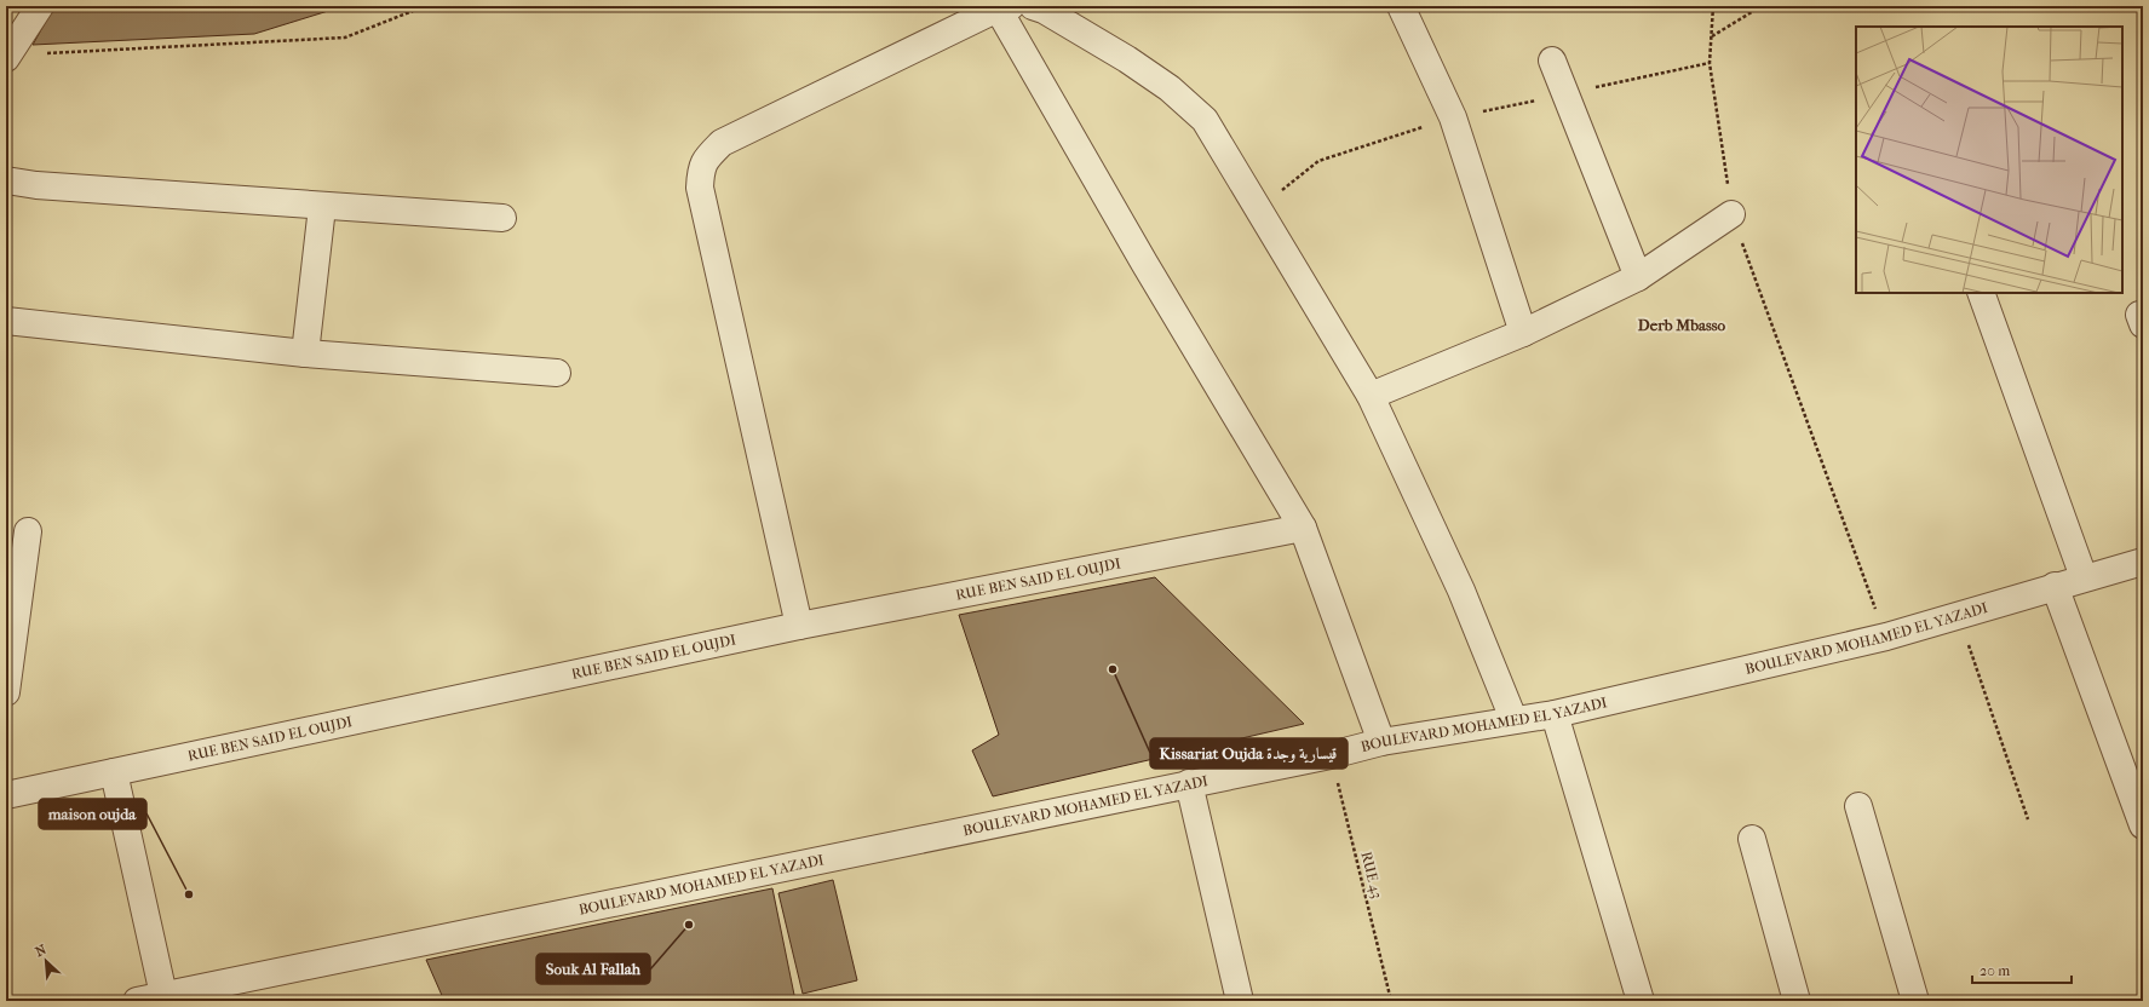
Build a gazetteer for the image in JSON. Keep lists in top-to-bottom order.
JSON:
{
  "streets": {
    "street": ["RUE BEN SAID EL OUJDI", "BOULEVARD MOHAMED EL YAZADI"],
    "path": ["RUE 43"]
  },
  "crossings": [
    ["BOULEVARD MOHAMED EL YAZADI", "RUE 43"]
  ],
  "districts": ["Derb Mbasso"],
  "places": ["Kissariat Oujda قيسارية وجدة", "maison oujda", "Souk Al Fallah"],
  "scale_bar": "20 m",
  "north": "top left"
}
